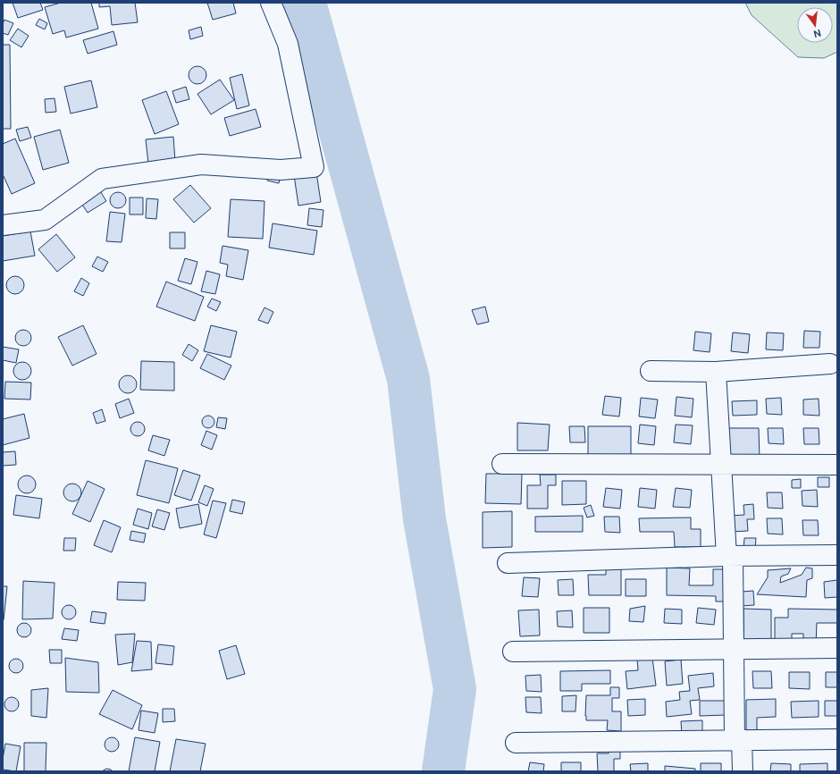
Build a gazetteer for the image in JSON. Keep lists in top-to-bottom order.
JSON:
{
  "north": "bottom"
}
